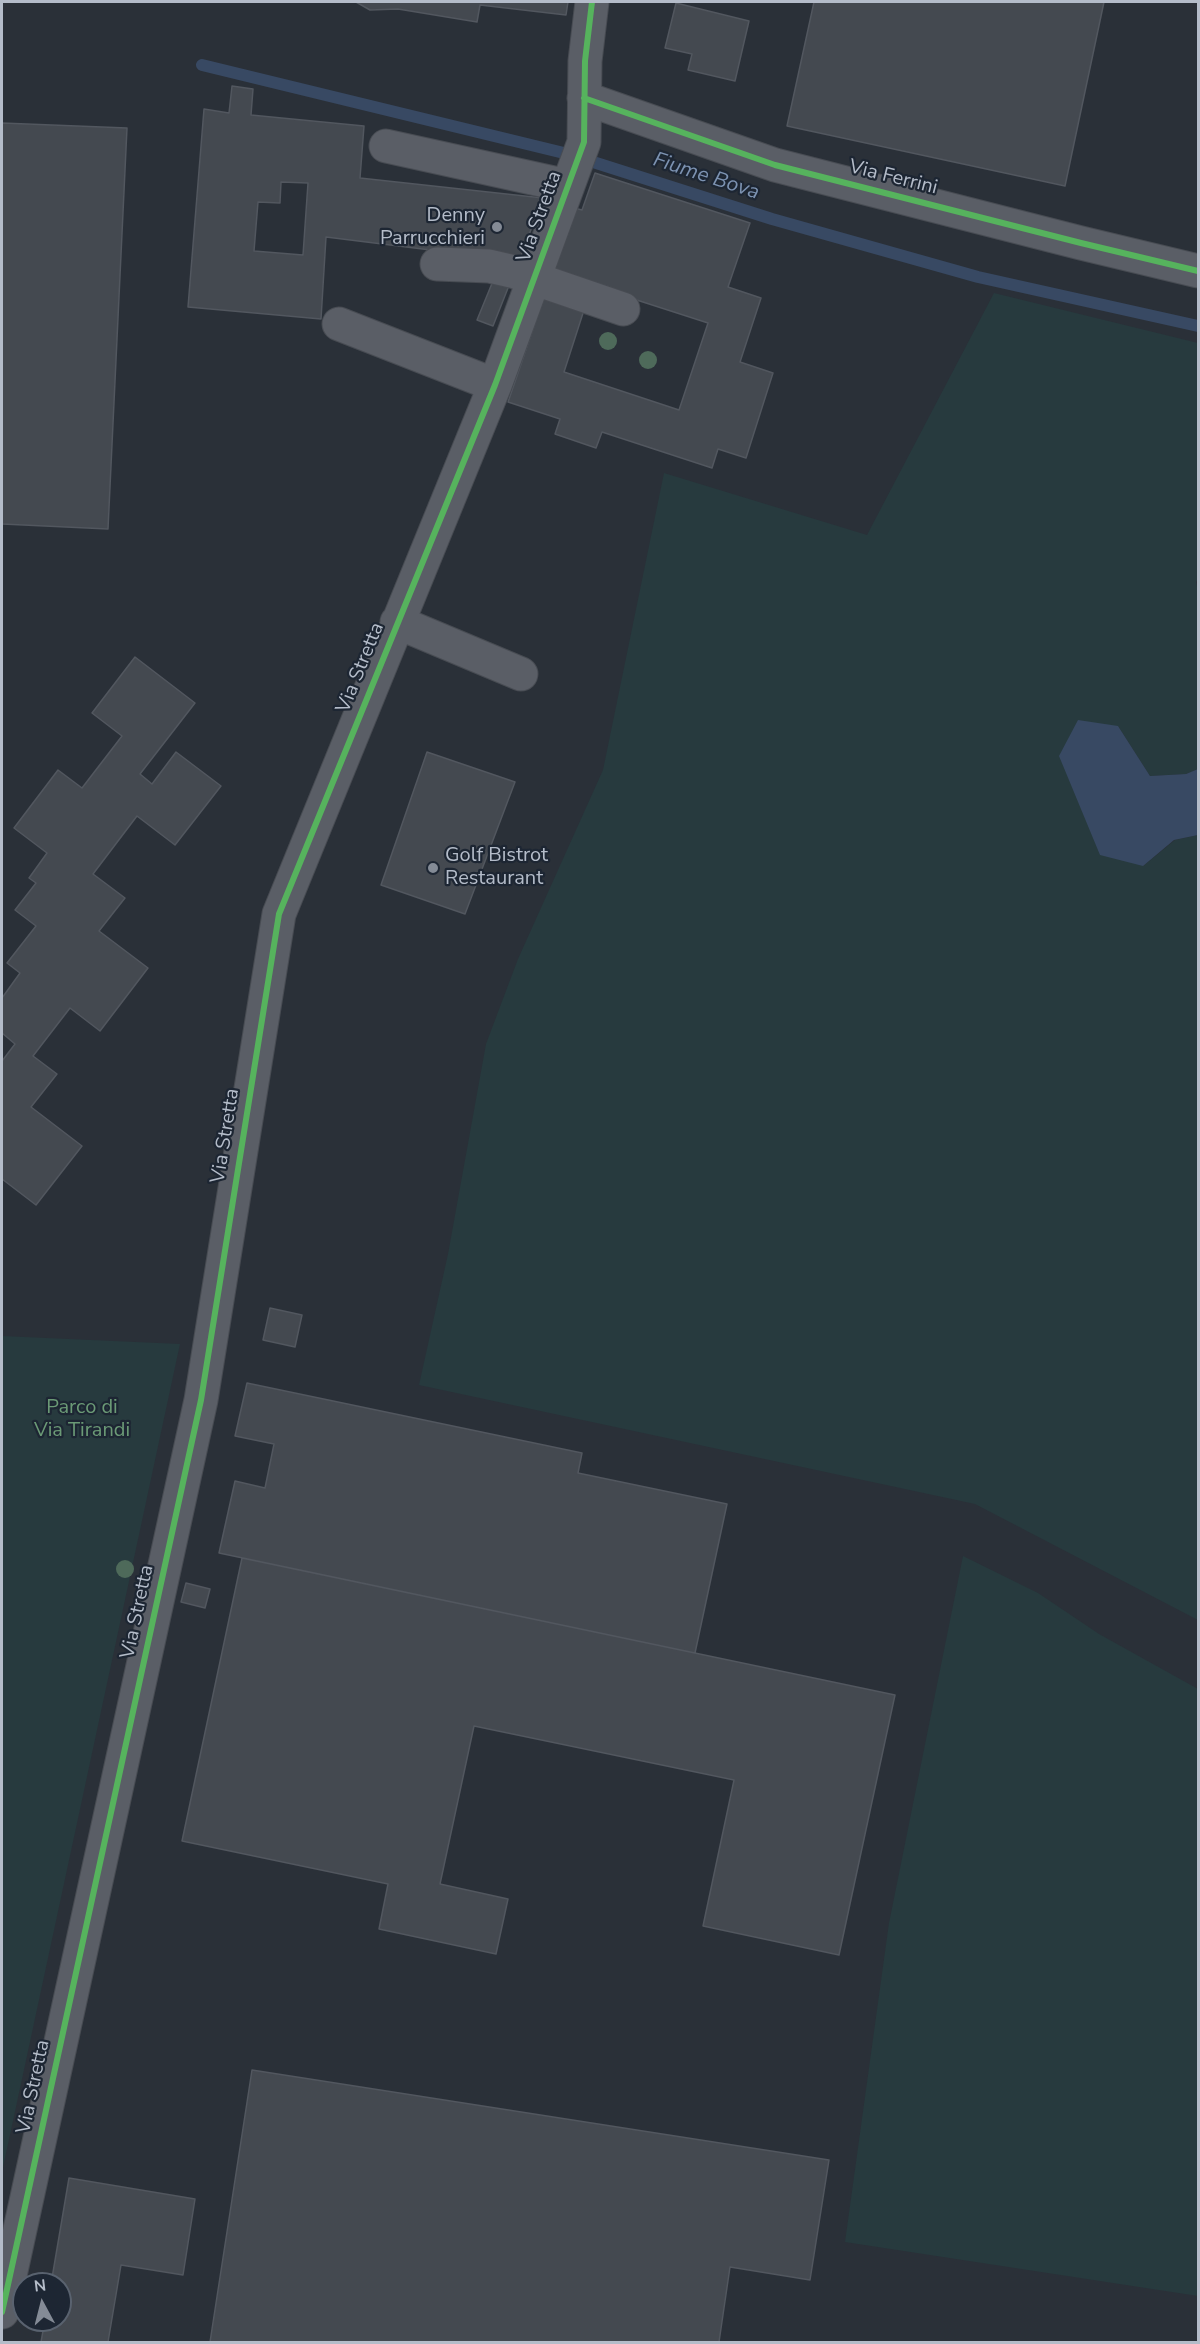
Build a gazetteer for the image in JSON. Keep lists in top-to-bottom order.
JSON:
{
  "streets": {
    "street": ["Via Ferrini", "Via Stretta"]
  },
  "crossings": [
    ["Via Ferrini", "Via Stretta"]
  ],
  "water": ["Fiume Bova"],
  "parks": ["Parco di Via Tirandi"],
  "places": ["Denny Parrucchieri", "Golf Bistrot Restaurant"],
  "north": "top"
}
